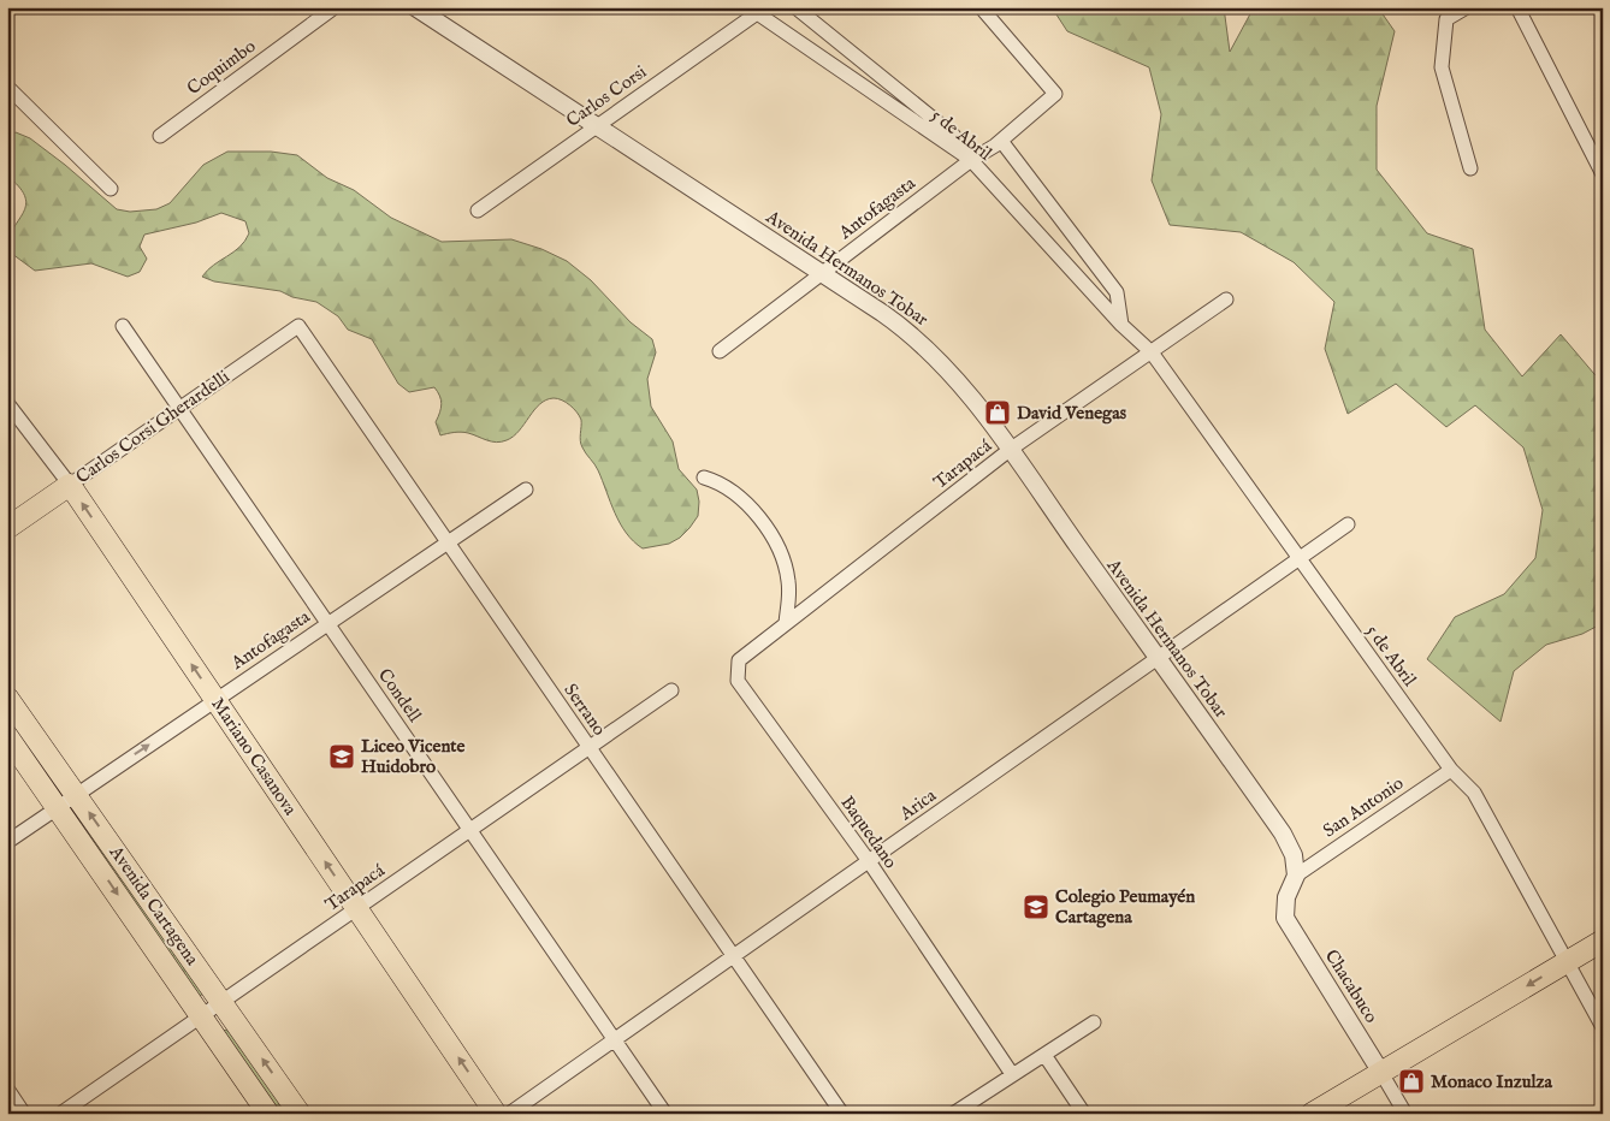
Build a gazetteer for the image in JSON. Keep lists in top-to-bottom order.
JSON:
{
  "streets": {
    "main road": ["Carlos Corsi Gherardelli", "Mariano Casanova", "Avenida Cartagena"],
    "street": [
      "Coquimbo",
      "Carlos Corsi",
      "5 de Abril",
      "Antofagasta",
      "Avenida Hermanos Tobar",
      "Tarapacá",
      "Condell",
      "Serrano",
      "Arica",
      "San Antonio",
      "Baquedano",
      "Chacabuco"
    ]
  },
  "crossings": [
    ["Carlos Corsi", "5 de Abril"],
    ["Carlos Corsi", "Avenida Hermanos Tobar"],
    ["5 de Abril", "Antofagasta"],
    ["5 de Abril", "Tarapacá"],
    ["5 de Abril", "Arica"],
    ["5 de Abril", "San Antonio"],
    ["Antofagasta", "Avenida Hermanos Tobar"],
    ["Antofagasta", "Condell"],
    ["Antofagasta", "Serrano"],
    ["Antofagasta", "Mariano Casanova"],
    ["Antofagasta", "Avenida Cartagena"],
    ["Avenida Hermanos Tobar", "Tarapacá"],
    ["Avenida Hermanos Tobar", "Arica"],
    ["Avenida Hermanos Tobar", "San Antonio"],
    ["Avenida Hermanos Tobar", "Chacabuco"],
    ["Carlos Corsi Gherardelli", "Condell"],
    ["Carlos Corsi Gherardelli", "Serrano"],
    ["Carlos Corsi Gherardelli", "Mariano Casanova"],
    ["Tarapacá", "Condell"],
    ["Tarapacá", "Serrano"],
    ["Tarapacá", "Mariano Casanova"],
    ["Tarapacá", "Baquedano"],
    ["Tarapacá", "Avenida Cartagena"],
    ["Condell", "Arica"],
    ["Serrano", "Arica"],
    ["Arica", "Baquedano"],
    ["San Antonio", "Chacabuco"]
  ],
  "one_way": ["Mariano Casanova"],
  "places": {
    "shop": ["David Venegas", "Monaco Inzulza"],
    "school or university": ["Liceo Vicente Huidobro", "Colegio Peumayén Cartagena"]
  }
}
